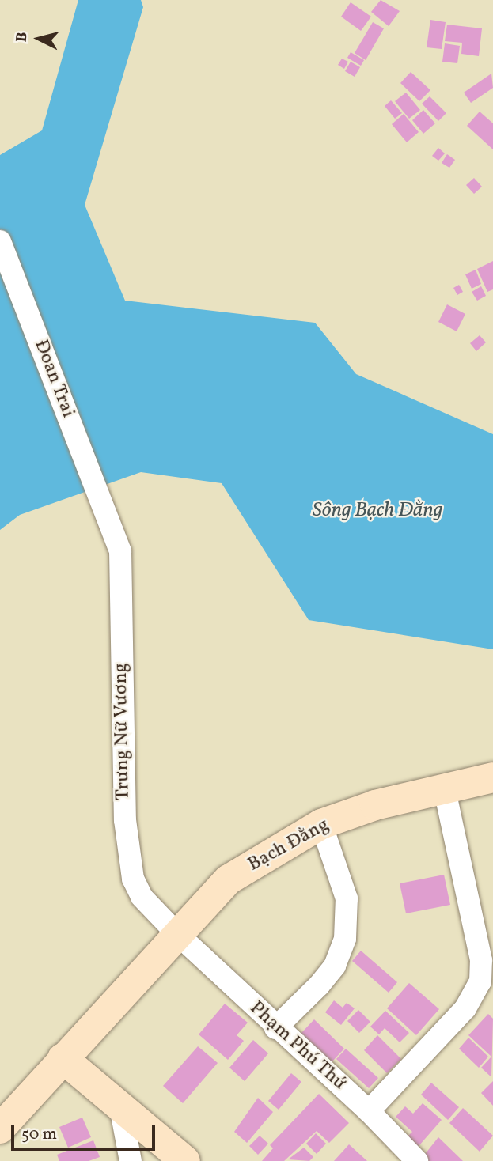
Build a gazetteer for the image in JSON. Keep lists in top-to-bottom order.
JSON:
{
  "streets": {
    "street": [
      "Đoan Trai",
      "Trưng Nữ Vương",
      "Bạch Đằng",
      "Phạm Phú Thứ"
    ]
  },
  "crossings": [
    ["Đoan Trai", "Trưng Nữ Vương"],
    ["Trưng Nữ Vương", "Bạch Đằng"],
    ["Trưng Nữ Vương", "Phạm Phú Thứ"],
    ["Bạch Đằng", "Phạm Phú Thứ"]
  ],
  "water": ["Sông Bạch Đằng"],
  "scale_bar": "50 m",
  "north": "left"
}
